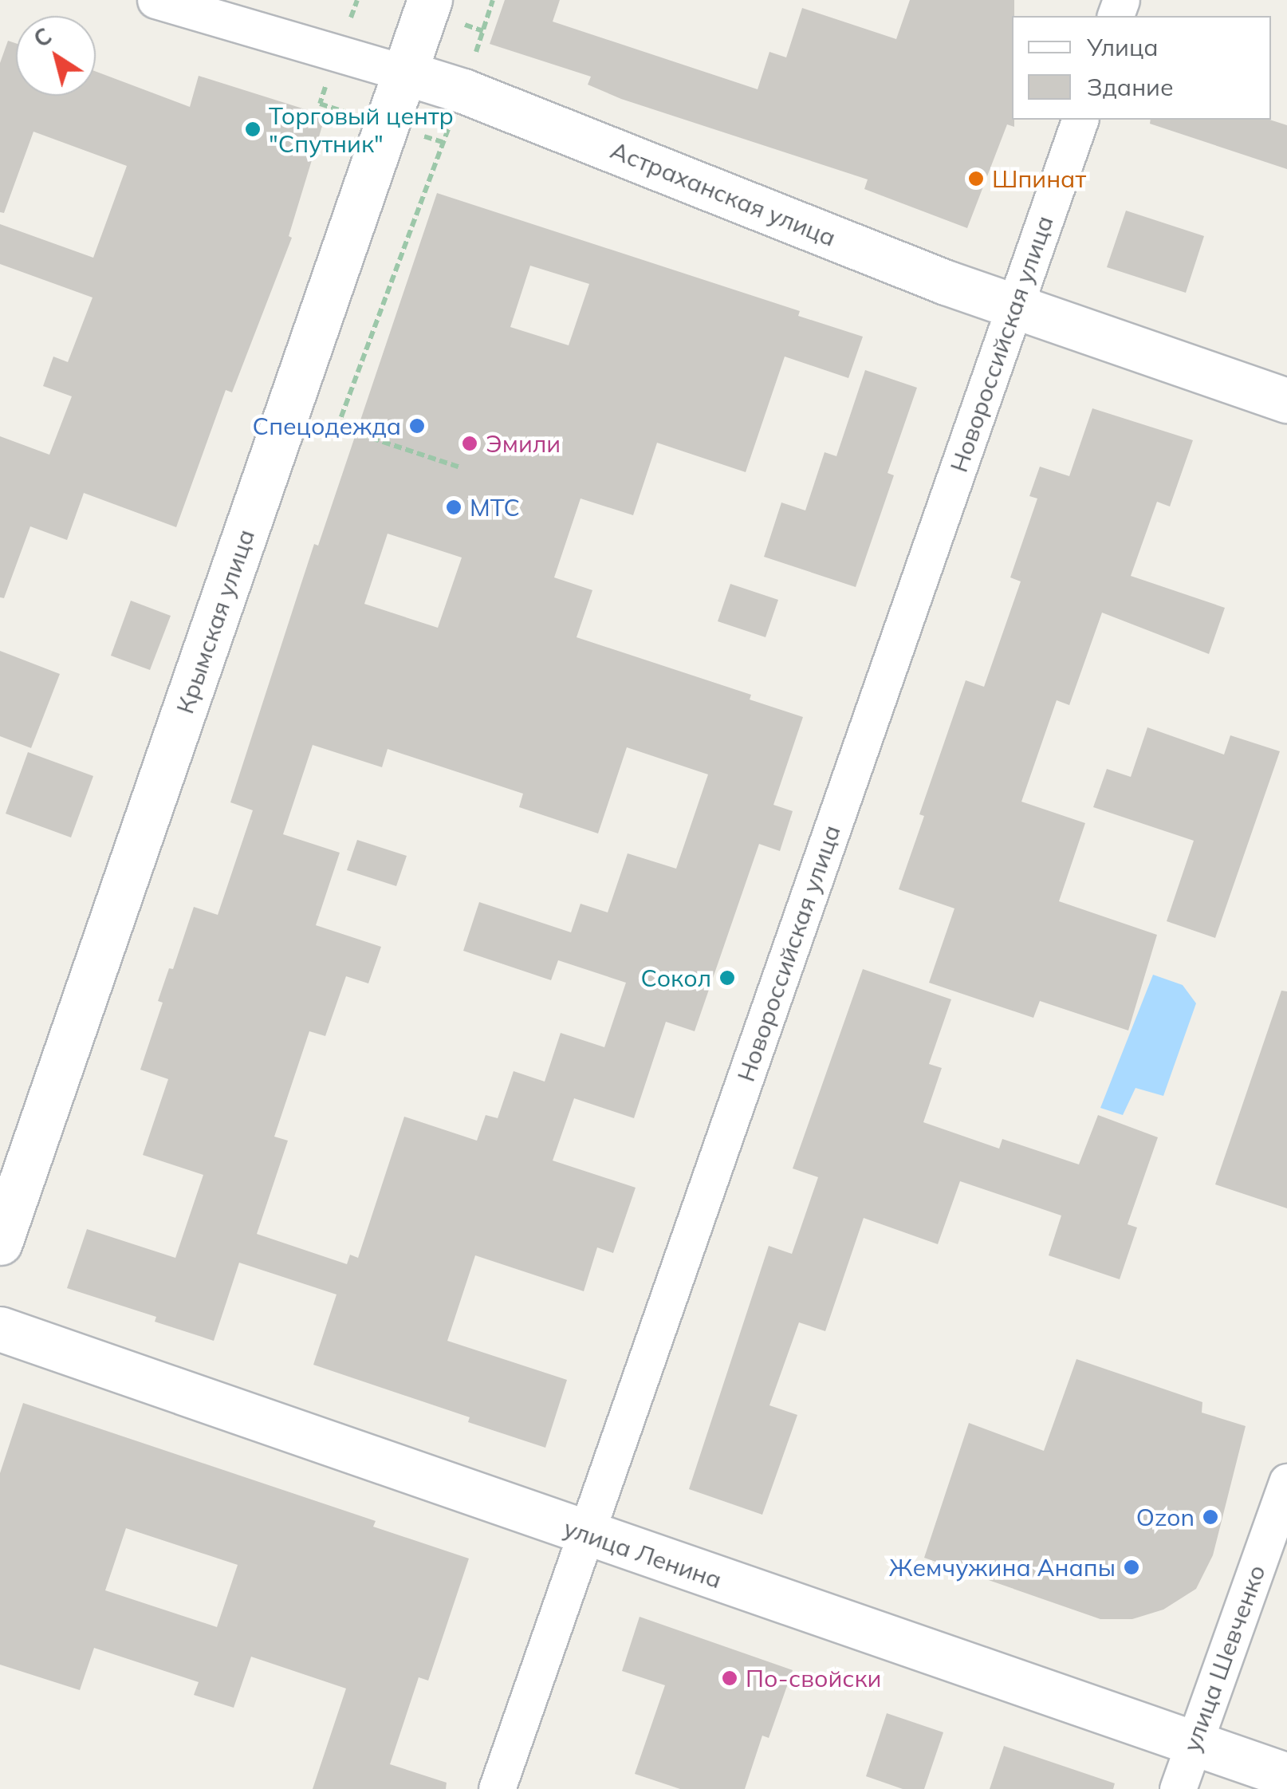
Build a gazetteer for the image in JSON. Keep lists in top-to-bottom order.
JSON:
{
  "streets": {
    "street": [
      "Астраханская улица",
      "Новороссийская улица",
      "Крымская улица",
      "улица Ленина",
      "улица Шевченко"
    ]
  },
  "crossings": [
    ["Астраханская улица", "Новороссийская улица"],
    ["Астраханская улица", "Крымская улица"],
    ["Новороссийская улица", "улица Ленина"],
    ["улица Ленина", "улица Шевченко"]
  ],
  "places": [
    "Торговый центр \"Спутник\"",
    "Шпинат",
    "Спецодежда",
    "Эмили",
    "МТС",
    "Сокол",
    "Ozon",
    "Жемчужина Анапы",
    "По-свойски"
  ],
  "legend": ["Улица", "Здание"],
  "north": "top left"
}
